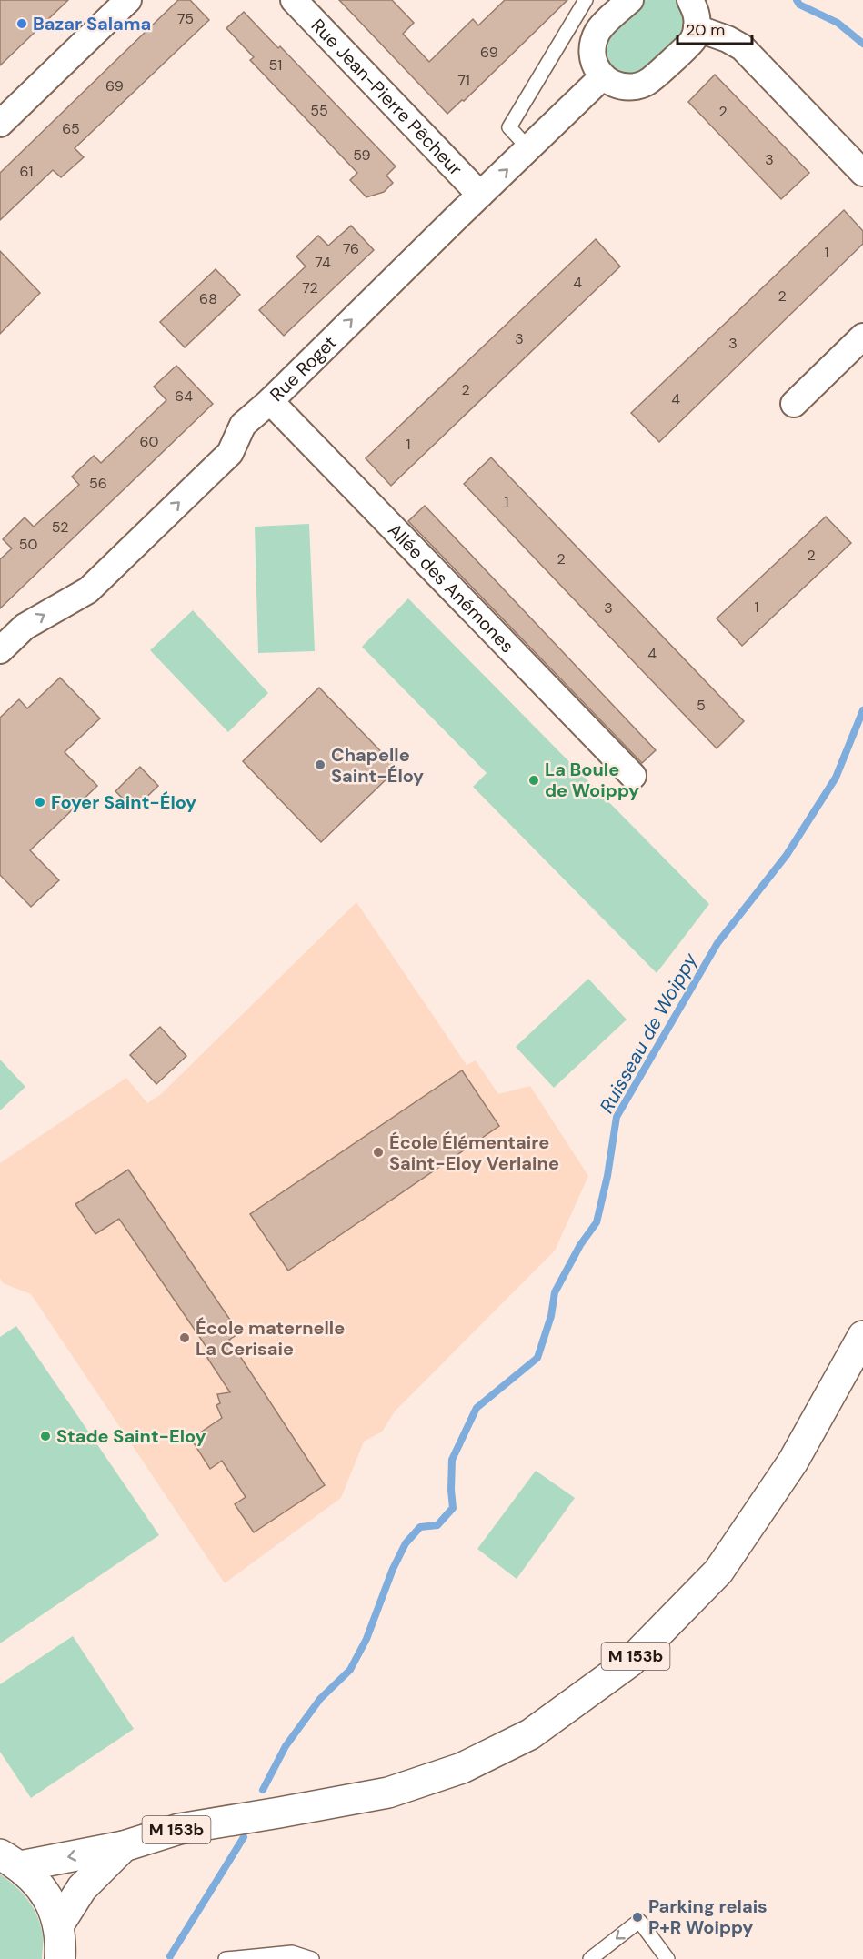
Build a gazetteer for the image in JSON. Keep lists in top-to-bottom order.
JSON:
{
  "streets": {
    "main road": ["M 153b"],
    "street": ["Rue Jean-Pierre Pêcheur", "Rue Roget", "Allée des Anémones"]
  },
  "crossings": [
    ["Rue Jean-Pierre Pêcheur", "Rue Roget"],
    ["Rue Roget", "Allée des Anémones"]
  ],
  "one_way": ["Rue Roget"],
  "water": ["Ruisseau de Woippy"],
  "places": [
    "Bazar Salama",
    "Chapelle Saint-Éloy",
    "La Boule de Woippy",
    "Foyer Saint-Éloy",
    "École Élémentaire Saint-Eloy Verlaine",
    "École maternelle La Cerisaie",
    "Stade Saint-Eloy",
    "Parking relais P+R Woippy"
  ],
  "house_numbers": [
    "75",
    "69",
    "51",
    "71",
    "69",
    "55",
    "2",
    "65",
    "59",
    "3",
    "61",
    "76",
    "1",
    "74",
    "4",
    "72",
    "2",
    "68",
    "3",
    "3",
    "2",
    "64",
    "4",
    "60",
    "1",
    "56",
    "1",
    "52",
    "50",
    "2",
    "2",
    "1",
    "3",
    "4",
    "5"
  ],
  "scale_bar": "20 m"
}
